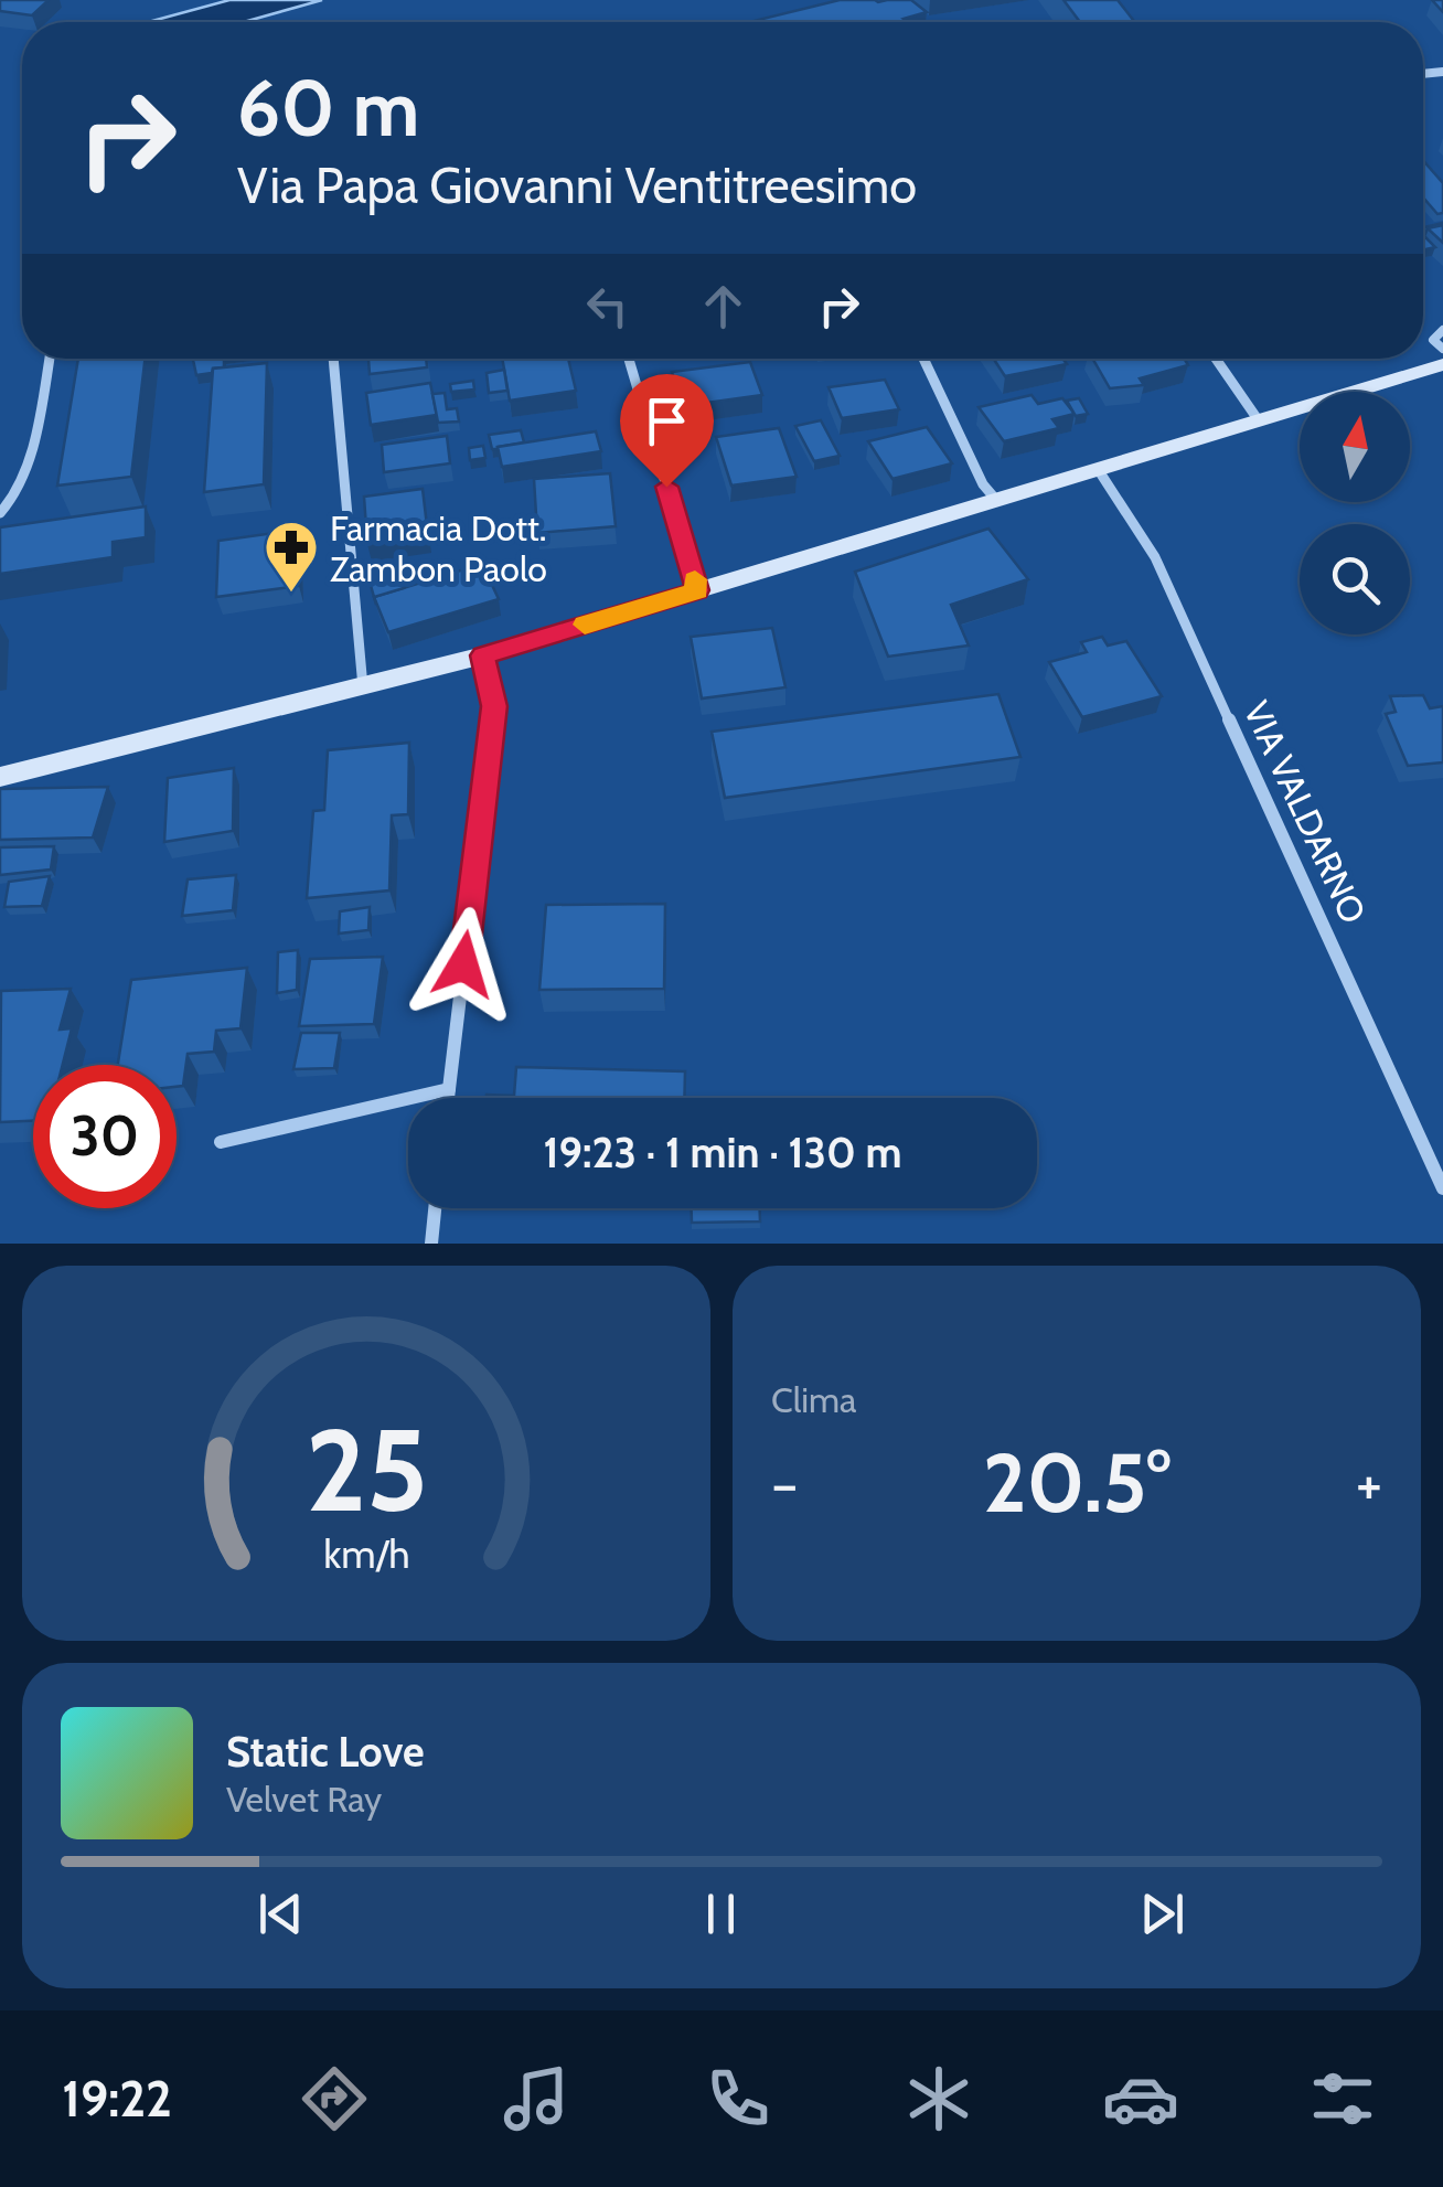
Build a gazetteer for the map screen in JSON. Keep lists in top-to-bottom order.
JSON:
{
  "streets": {
    "street": ["VIA VALDARNO"]
  },
  "places": {
    "pharmacy": ["Farmacia Dott. Zambon Paolo"]
  },
  "north": "top",
  "page": {
    "turn": ["60 m", "Via Papa Giovanni Ventitreesimo"],
    "limit": "30",
    "trip": "19:23 · 1 min · 130 m",
    "tile": "Clima",
    "heat": ["−", "20.5°", "+"],
    "song": ["Static Love", "Velvet Ray"],
    "tabs": "19:22",
    "gauge": ["25", "km/h"]
  }
}
